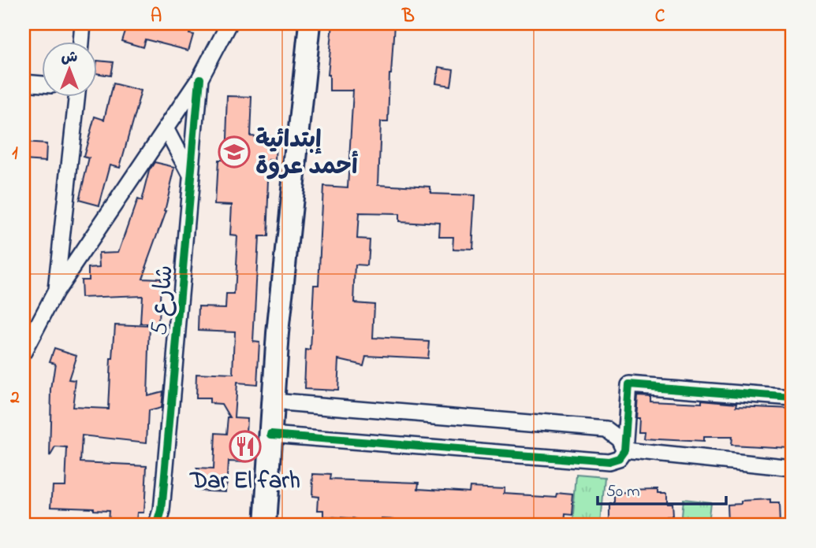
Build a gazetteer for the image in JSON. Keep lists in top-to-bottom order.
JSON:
{
  "streets": {
    "street": ["شارع 5"]
  },
  "places": {
    "school or university": ["إبتدائية أحمد عروة"],
    "restaurant": ["Dar El farh"]
  },
  "scale_bar": "50 m",
  "north": "top",
  "grid": {
    "columns": ["A", "B", "C"],
    "rows": ["1", "2"]
  }
}
